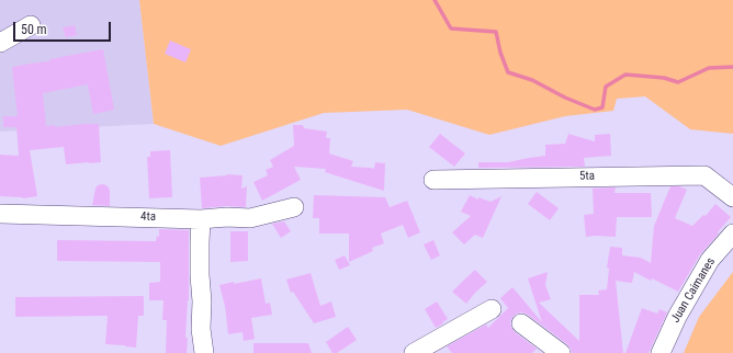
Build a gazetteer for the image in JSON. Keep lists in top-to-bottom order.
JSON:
{
  "streets": {
    "street": ["5ta", "4ta", "Juan Caimanes"]
  },
  "scale_bar": "50 m"
}
